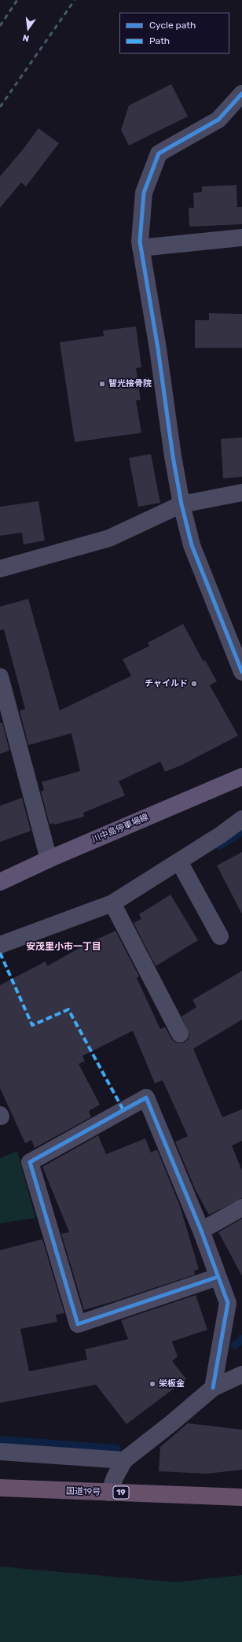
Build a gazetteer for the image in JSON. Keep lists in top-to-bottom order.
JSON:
{
  "streets": {
    "highway": ["国道19号", "19"],
    "main road": ["川中島停車場線"]
  },
  "districts": ["安茂里小市一丁目"],
  "places": ["智光接骨院", "チャイルド", "栄板金"],
  "legend": ["Cycle path", "Path"],
  "north": "bottom"
}
